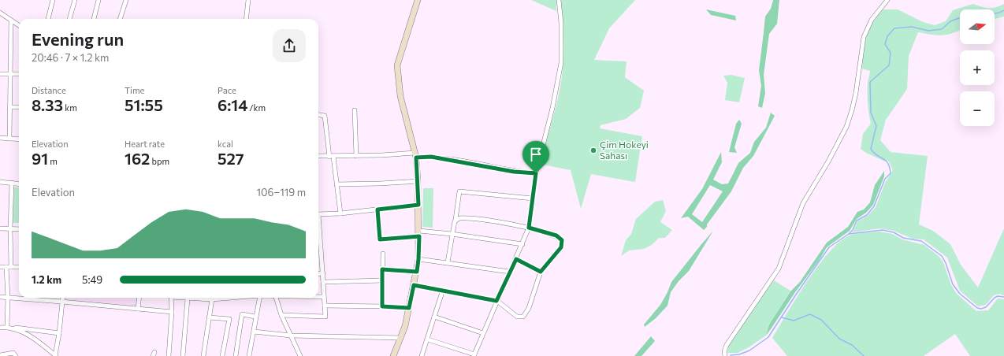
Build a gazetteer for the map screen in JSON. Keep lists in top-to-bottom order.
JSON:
{
  "places": ["Çim Hokeyi Sahası"],
  "north": "right",
  "page": {
    "map_buttons": ["+", "−"],
    "heading": ["Evening run", "20:46 · 7 × 1.2 km"],
    "stats": [
      ["Distance", "8.33 km"],
      ["Time", "51:55"],
      ["Pace", "6:14 /km"],
      ["Elevation", "91 m"],
      ["Heart rate", "162 bpm"],
      ["kcal", "527"]
    ],
    "chart": ["Elevation", "106–119 m"],
    "list": [
      {
        "name": "1.2 km",
        "note": "5:49"
      }
    ]
  }
}
